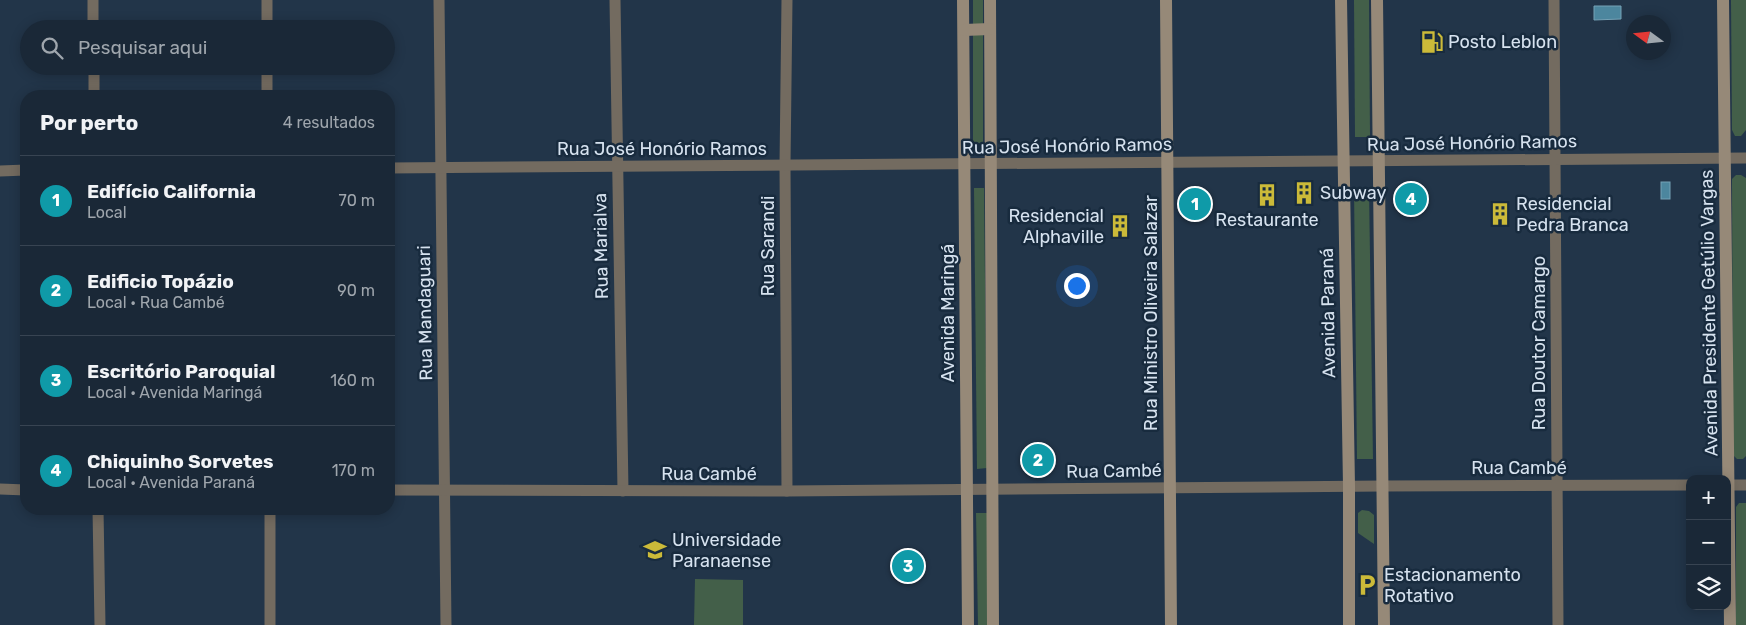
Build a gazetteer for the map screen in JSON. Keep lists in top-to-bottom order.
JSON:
{
  "streets": {
    "street": [
      "Rua José Honório Ramos",
      "Rua Marialva",
      "Rua Sarandi",
      "Rua Mandaguari",
      "Avenida Maringá",
      "Rua Ministro Oliveira Salazar",
      "Avenida Paraná",
      "Avenida Presidente Getúlio Vargas",
      "Rua Doutor Camargo",
      "Rua Cambé"
    ]
  },
  "crossings": [
    ["Rua José Honório Ramos", "Rua Marialva"],
    ["Rua José Honório Ramos", "Rua Sarandi"],
    ["Rua José Honório Ramos", "Rua Mandaguari"],
    ["Rua José Honório Ramos", "Avenida Maringá"],
    ["Rua José Honório Ramos", "Rua Ministro Oliveira Salazar"],
    ["Rua José Honório Ramos", "Avenida Paraná"],
    ["Rua José Honório Ramos", "Avenida Presidente Getúlio Vargas"],
    ["Rua José Honório Ramos", "Rua Doutor Camargo"],
    ["Rua Marialva", "Rua Cambé"],
    ["Rua Sarandi", "Rua Cambé"],
    ["Rua Mandaguari", "Rua Cambé"],
    ["Avenida Maringá", "Rua Cambé"],
    ["Rua Ministro Oliveira Salazar", "Rua Cambé"],
    ["Avenida Paraná", "Rua Cambé"],
    ["Rua Doutor Camargo", "Rua Cambé"]
  ],
  "places": {
    "fuel station": ["Posto Leblon"],
    "building": [
      "Subway",
      "Restaurante",
      "Residencial Pedra Branca",
      "Residencial Alphaville"
    ],
    "school or university": ["Universidade Paranaense"],
    "parking": ["Estacionamento Rotativo"]
  },
  "north": "left",
  "page": {
    "search": "Pesquisar aqui",
    "heading": ["Por perto", "4 resultados"],
    "list": [
      {
        "mark": "1",
        "name": "Edifício California",
        "note": "Local",
        "value": "70 m"
      },
      {
        "mark": "2",
        "name": "Edificio Topázio",
        "note": "Local · Rua Cambé",
        "value": "90 m"
      },
      {
        "mark": "3",
        "name": "Escritório Paroquial",
        "note": "Local · Avenida Maringá",
        "value": "160 m"
      },
      {
        "mark": "4",
        "name": "Chiquinho Sorvetes",
        "note": "Local · Avenida Paraná",
        "value": "170 m"
      }
    ],
    "pins": [
      "4",
      "1",
      "2",
      "3"
    ],
    "map_buttons": ["+", "−"]
  }
}
